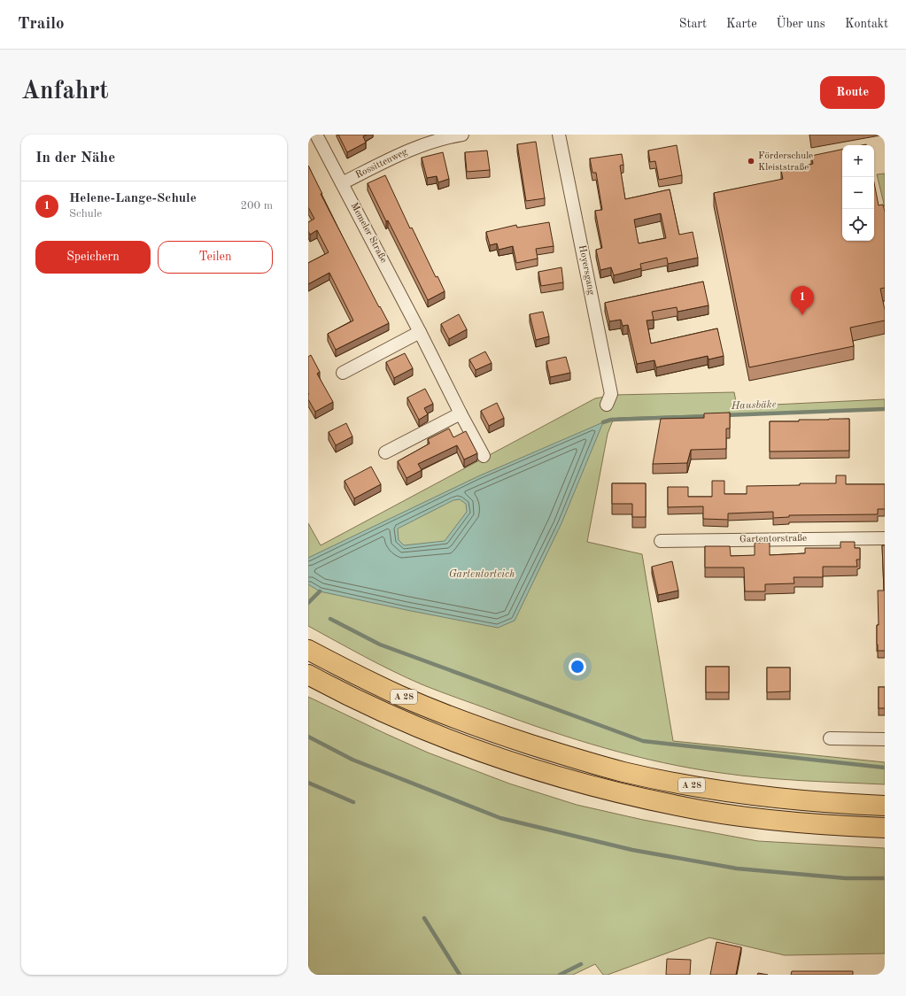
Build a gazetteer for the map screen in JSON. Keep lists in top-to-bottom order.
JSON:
{
  "streets": {
    "highway": ["A 28"],
    "street": [
      "Rossittenweg",
      "Memeler Straße",
      "Hoyersgang",
      "Gartentorstraße"
    ]
  },
  "crossings": [
    ["Rossittenweg", "Memeler Straße"]
  ],
  "water": ["Hausbäke", "Gartentorteich"],
  "places": ["Förderschule Kleiststraße"],
  "page": {
    "header": "Trailo",
    "nav": [
      "Start",
      "Karte",
      "Über uns",
      "Kontakt"
    ],
    "buttons": [
      "Route",
      ["Speichern", "Teilen"]
    ],
    "title": "Anfahrt",
    "heading": "In der Nähe",
    "map_buttons": ["+", "−"],
    "list": [
      {
        "mark": "1",
        "name": "Helene-Lange-Schule",
        "note": "Schule",
        "value": "200 m"
      }
    ],
    "pins": "1"
  }
}
